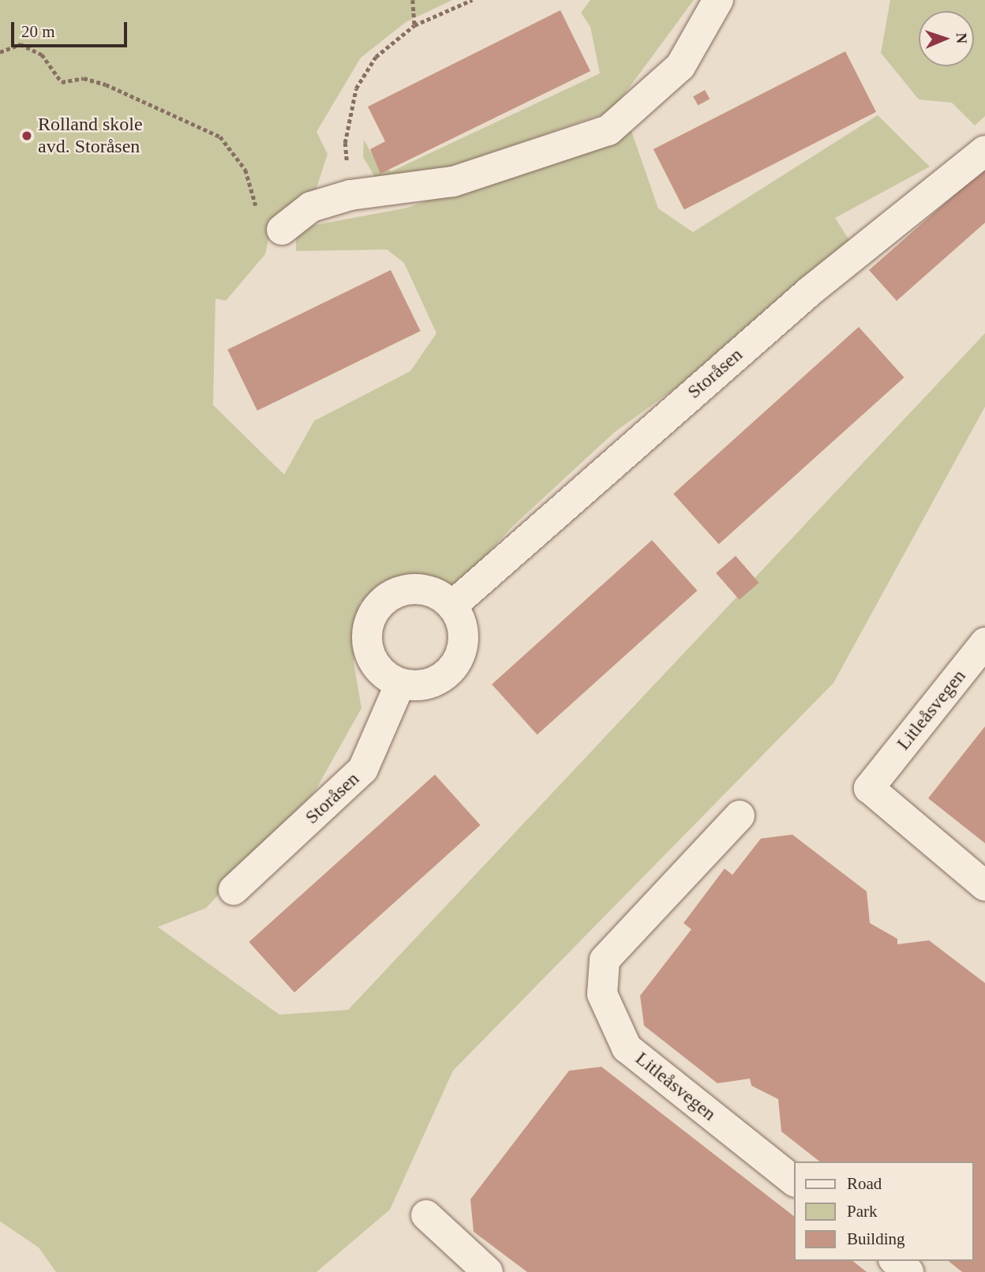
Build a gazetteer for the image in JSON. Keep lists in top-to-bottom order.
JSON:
{
  "streets": {
    "street": ["Storåsen", "Litleåsvegen"]
  },
  "places": ["Rolland skole avd. Storåsen"],
  "legend": ["Road", "Park", "Building"],
  "scale_bar": "20 m",
  "north": "right"
}
